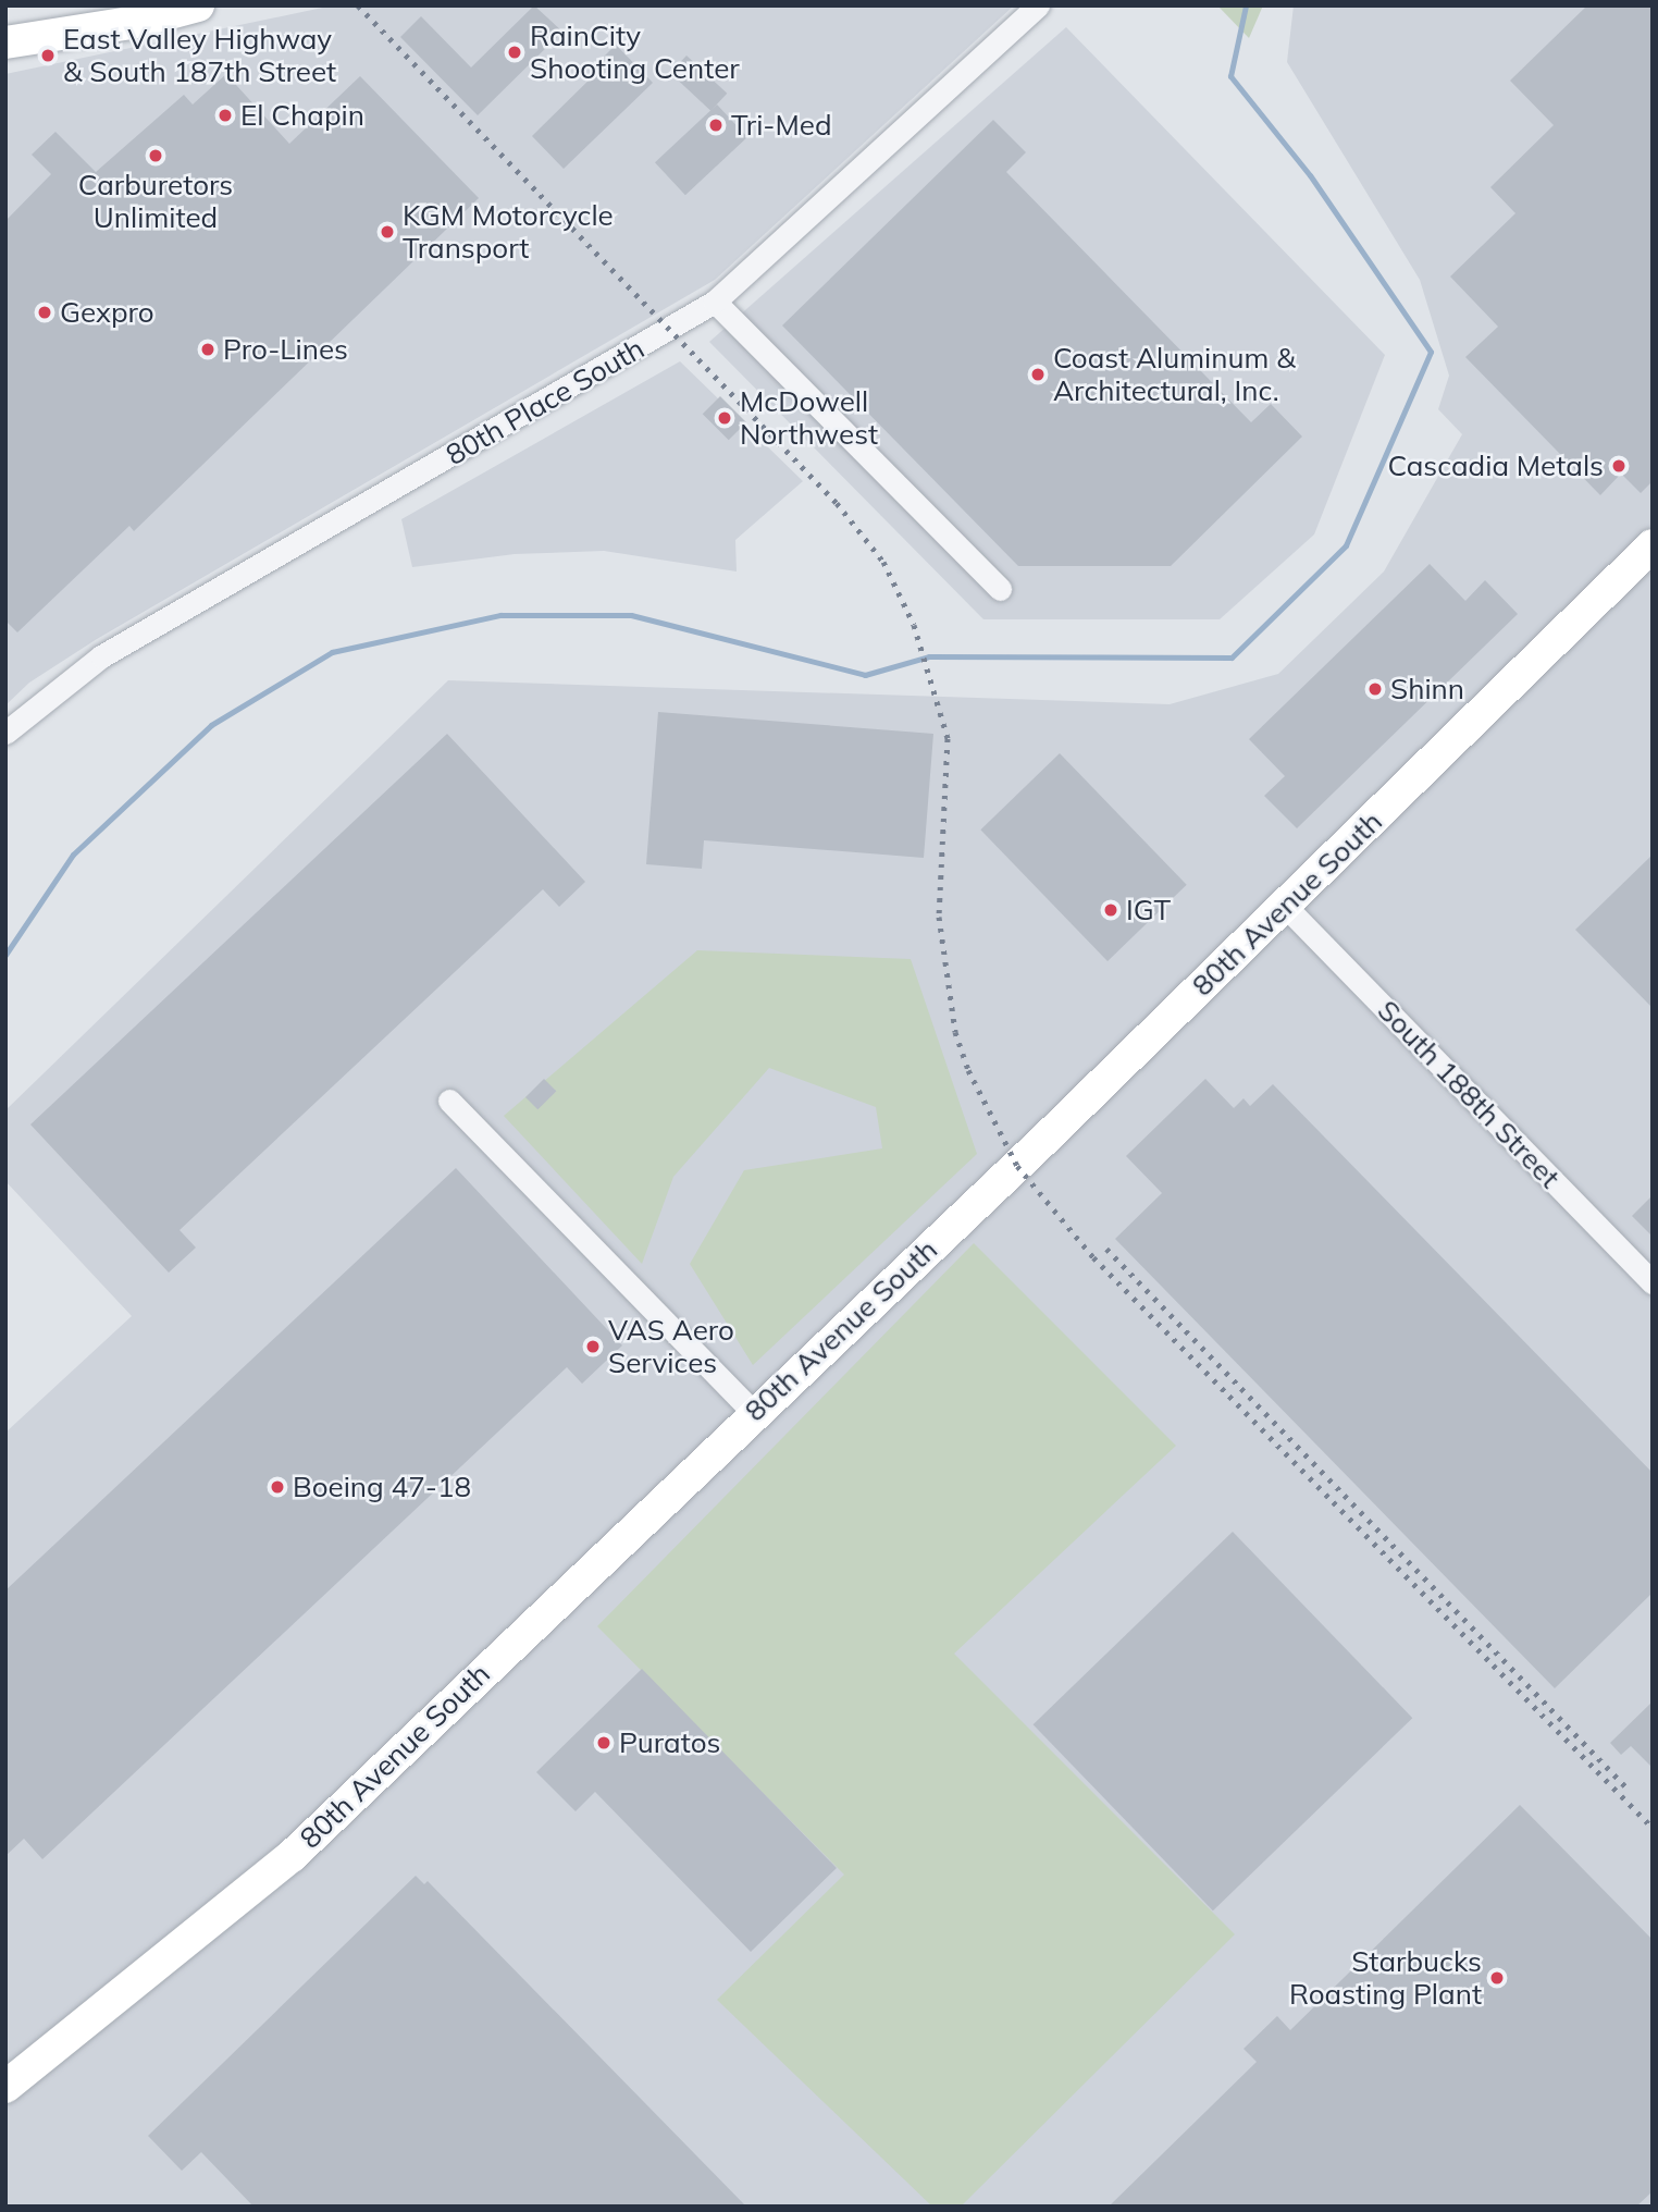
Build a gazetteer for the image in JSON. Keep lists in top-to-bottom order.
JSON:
{
  "streets": {
    "street": ["80th Place South", "80th Avenue South", "South 188th Street"]
  },
  "crossings": [
    ["80th Avenue South", "South 188th Street"]
  ],
  "places": [
    "RainCity Shooting Center",
    "East Valley Highway & South 187th Street",
    "El Chapin",
    "Tri-Med",
    "Carburetors Unlimited",
    "KGM Motorcycle Transport",
    "Gexpro",
    "Pro-Lines",
    "Coast Aluminum & Architectural, Inc.",
    "McDowell Northwest",
    "Cascadia Metals",
    "Shinn",
    "IGT",
    "VAS Aero Services",
    "Boeing 47-18",
    "Puratos",
    "Starbucks Roasting Plant"
  ]
}
